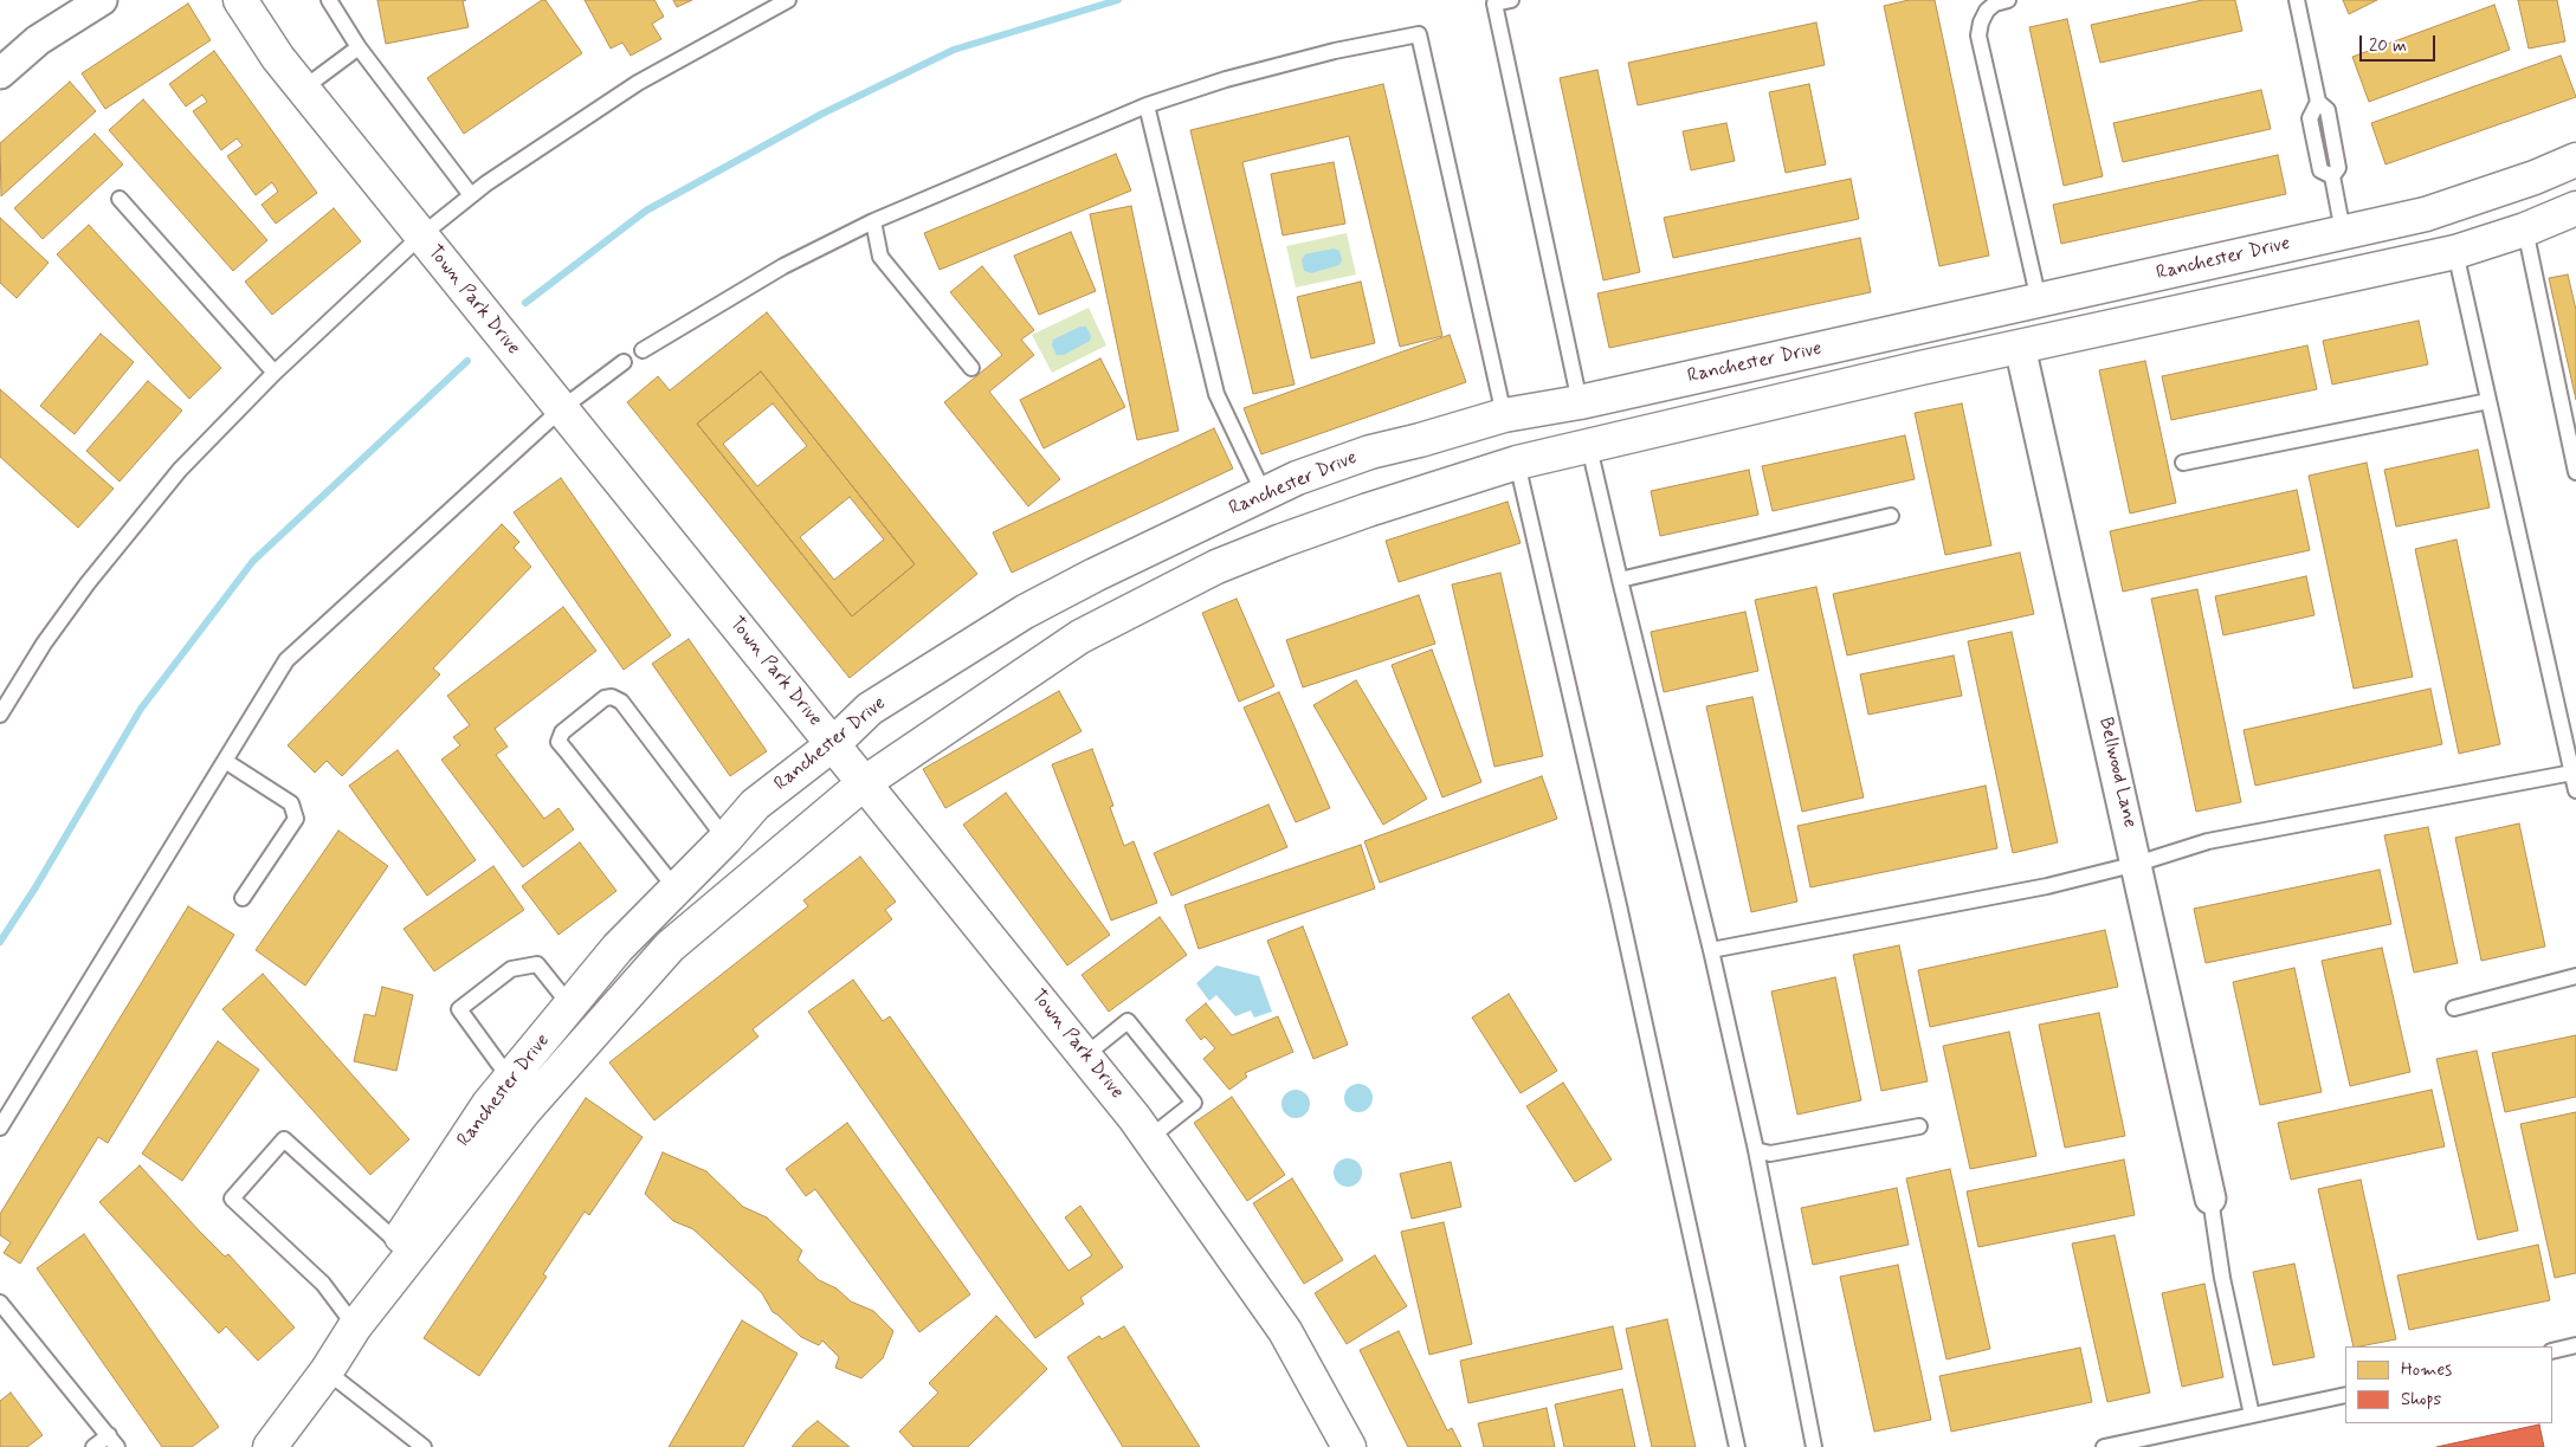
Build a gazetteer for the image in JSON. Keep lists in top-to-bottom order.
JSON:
{
  "streets": {
    "street": ["Ranchester Drive", "Town Park Drive", "Bellwood Lane"]
  },
  "crossings": [
    ["Ranchester Drive", "Town Park Drive"],
    ["Ranchester Drive", "Bellwood Lane"]
  ],
  "legend": ["Homes", "Shops"],
  "scale_bar": "20 m"
}
